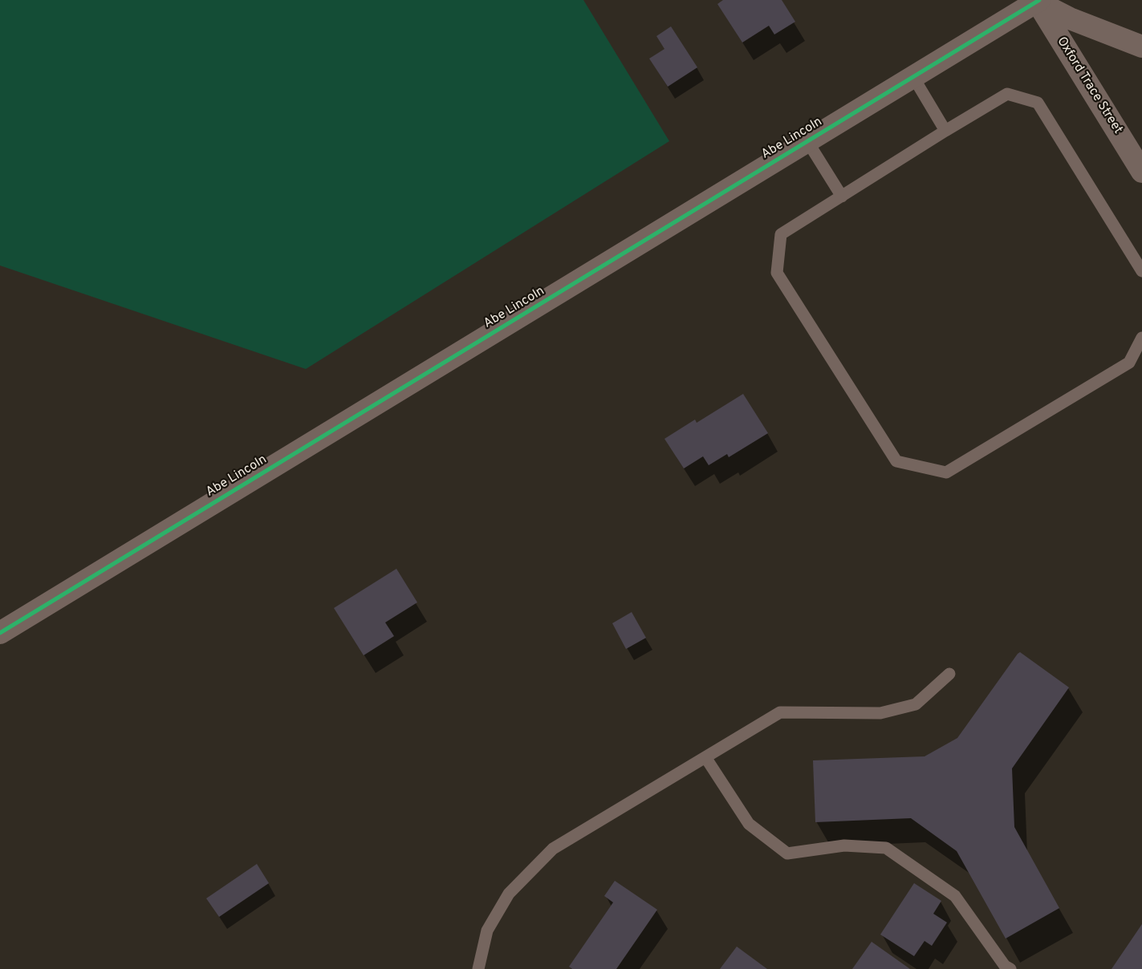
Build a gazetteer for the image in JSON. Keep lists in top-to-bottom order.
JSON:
{
  "streets": {
    "street": ["Oxford Trace Street", "Abe Lincoln"]
  },
  "crossings": [
    ["Oxford Trace Street", "Abe Lincoln"]
  ]
}
